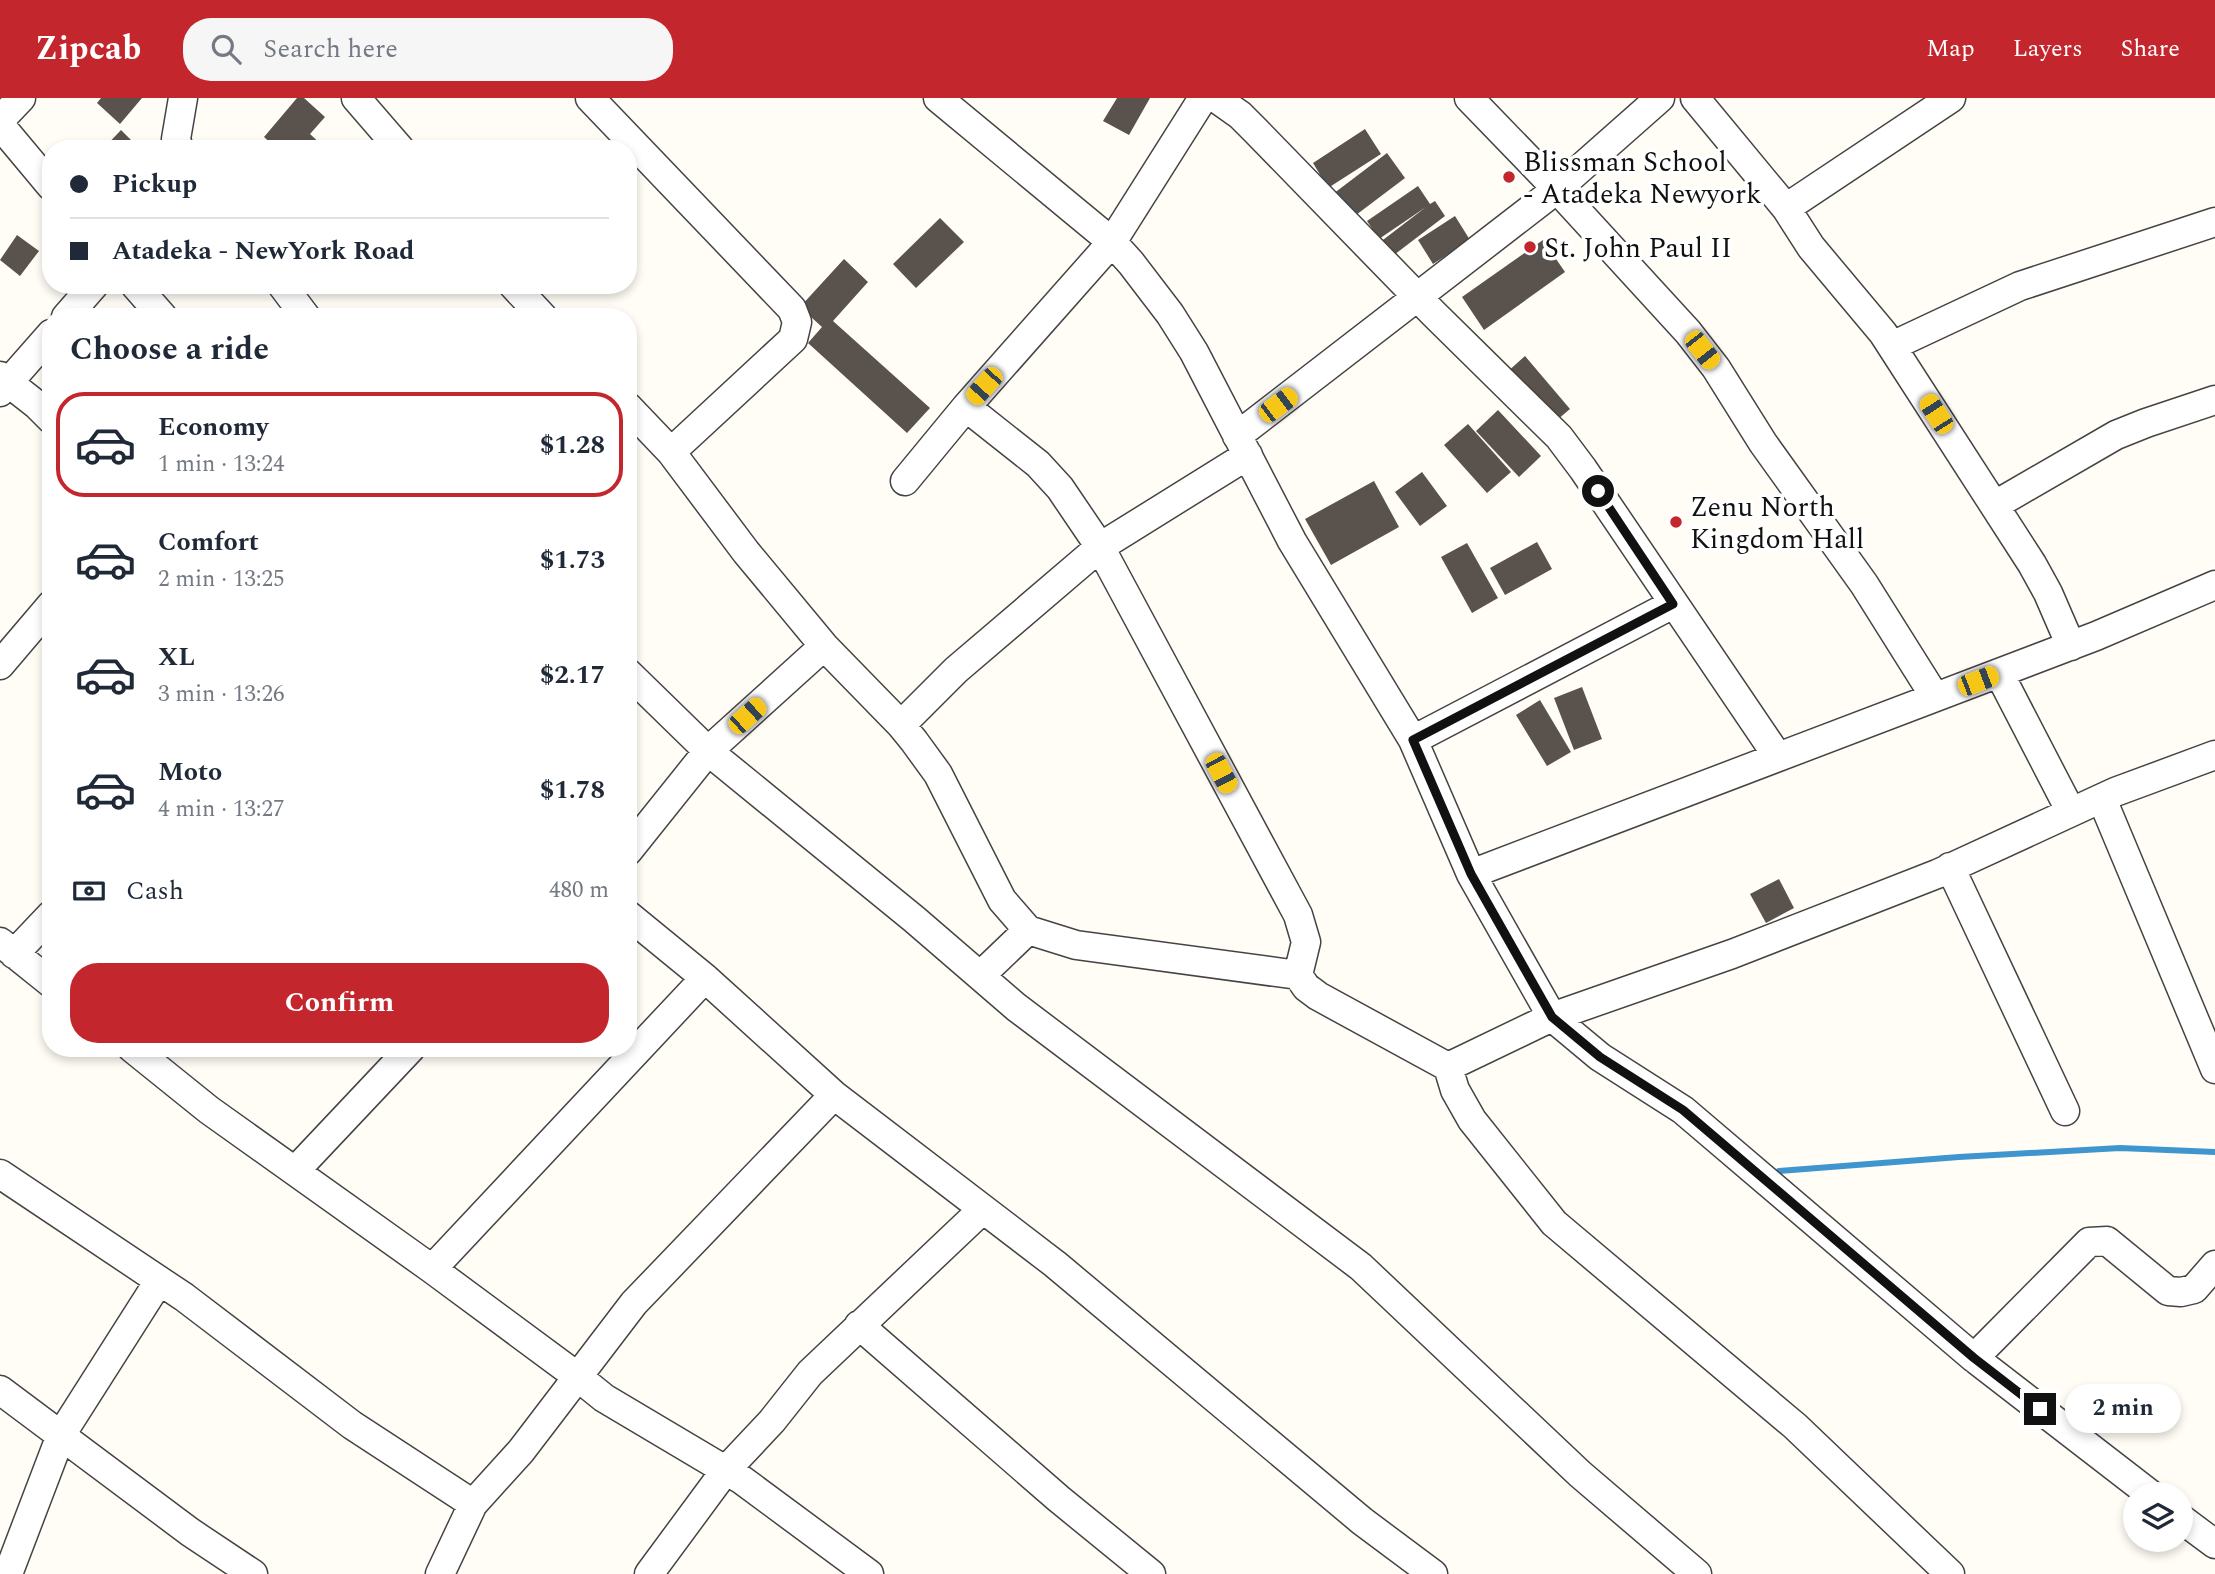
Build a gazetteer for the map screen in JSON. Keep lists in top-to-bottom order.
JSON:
{
  "places": ["Blissman School - Atadeka Newyork", "St. John Paul II", "Zenu North Kingdom Hall"],
  "page": {
    "header": "Zipcab",
    "search": "Search here",
    "nav": ["Map", "Layers", "Share"],
    "banner": ["Pickup", "Atadeka - NewYork Road"],
    "heading": "Choose a ride",
    "list": [
      {
        "name": "Economy",
        "note": "1 min · 13:24",
        "value": "$1.28"
      },
      {
        "name": "Comfort",
        "note": "2 min · 13:25",
        "value": "$1.73"
      },
      {
        "name": "XL",
        "note": "3 min · 13:26",
        "value": "$2.17"
      },
      {
        "name": "Moto",
        "note": "4 min · 13:27",
        "value": "$1.78"
      }
    ],
    "pay": ["Cash", "480 m"],
    "buttons": "Confirm",
    "bubble": "2 min"
  }
}
